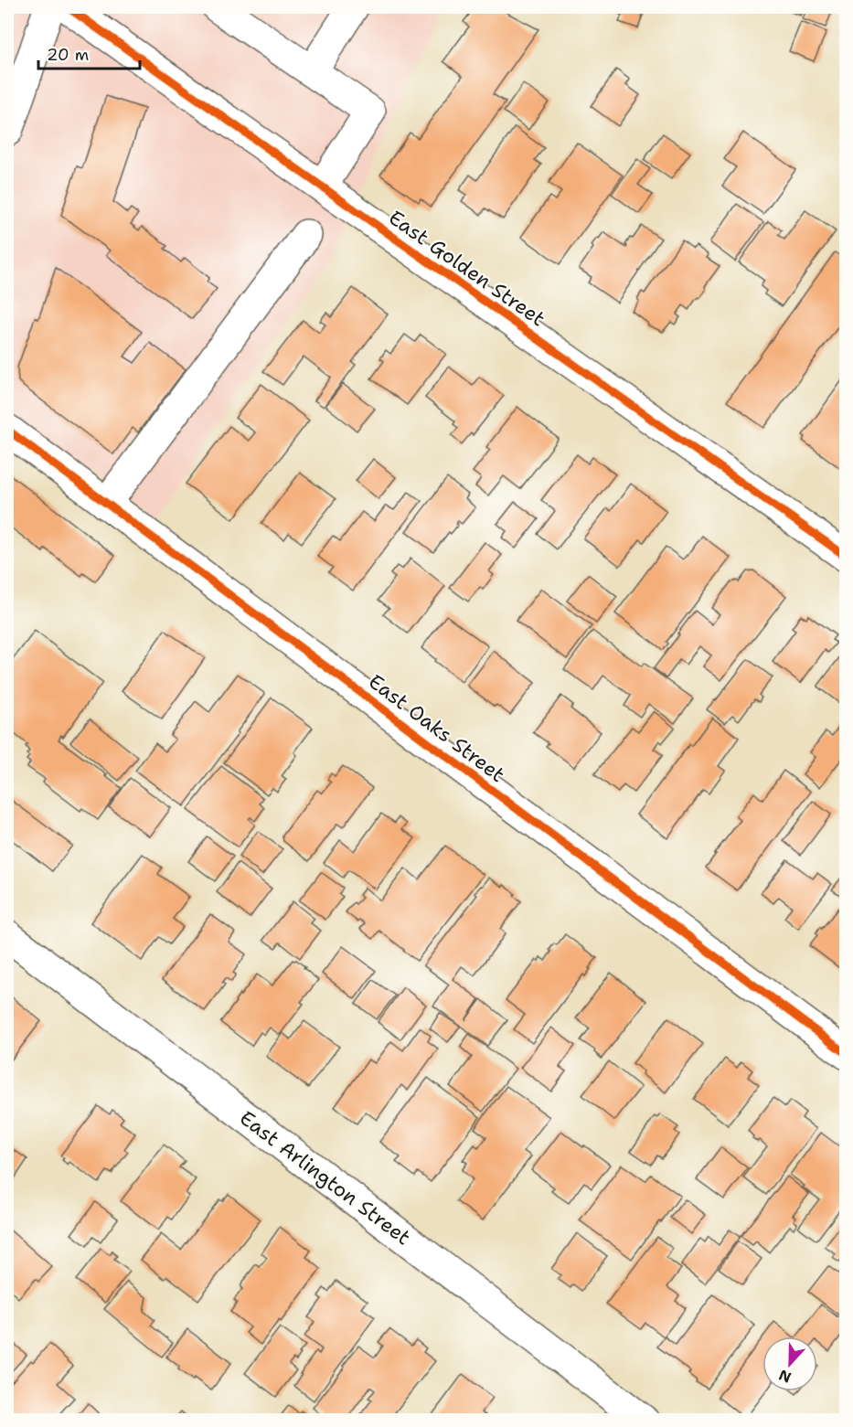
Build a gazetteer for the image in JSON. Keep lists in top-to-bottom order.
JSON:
{
  "streets": {
    "street": ["East Golden Street", "East Oaks Street", "East Arlington Street"]
  },
  "scale_bar": "20 m",
  "north": "bottom"
}
